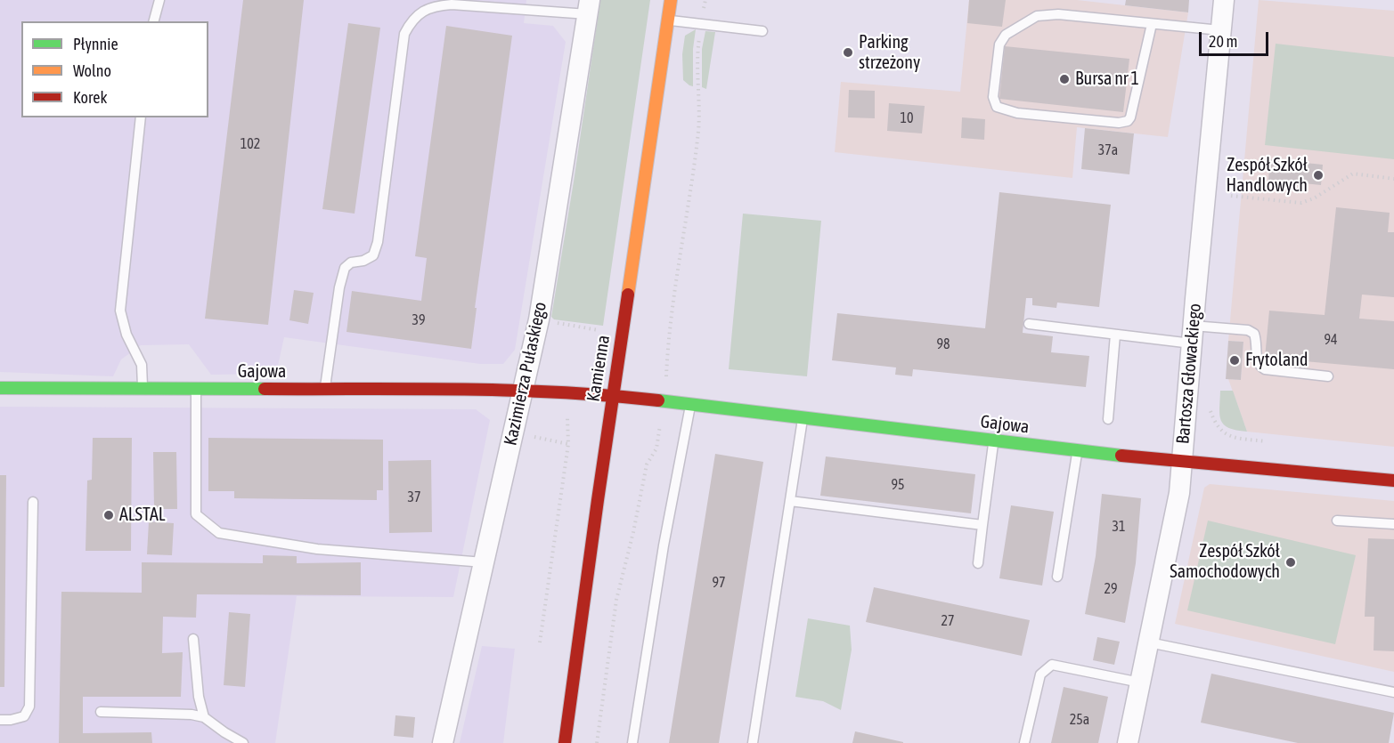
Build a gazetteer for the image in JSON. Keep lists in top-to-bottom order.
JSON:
{
  "streets": {
    "street": [
      "Kamienna",
      "Gajowa",
      "Kazimierza Pułaskiego",
      "Bartosza Głowackiego"
    ]
  },
  "crossings": [
    ["Kamienna", "Gajowa"],
    ["Gajowa", "Kazimierza Pułaskiego"],
    ["Gajowa", "Bartosza Głowackiego"]
  ],
  "places": [
    "Parking strzeżony",
    "Bursa nr 1",
    "Zespół Szkół Handlowych",
    "Frytoland",
    "ALSTAL",
    "Zespół Szkół Samochodowych"
  ],
  "house_numbers": [
    "10",
    "102",
    "37a",
    "39",
    "94",
    "98",
    "95",
    "37",
    "31",
    "97",
    "29",
    "27",
    "25a"
  ],
  "legend": ["Płynnie", "Wolno", "Korek"],
  "scale_bar": "20 m"
}
